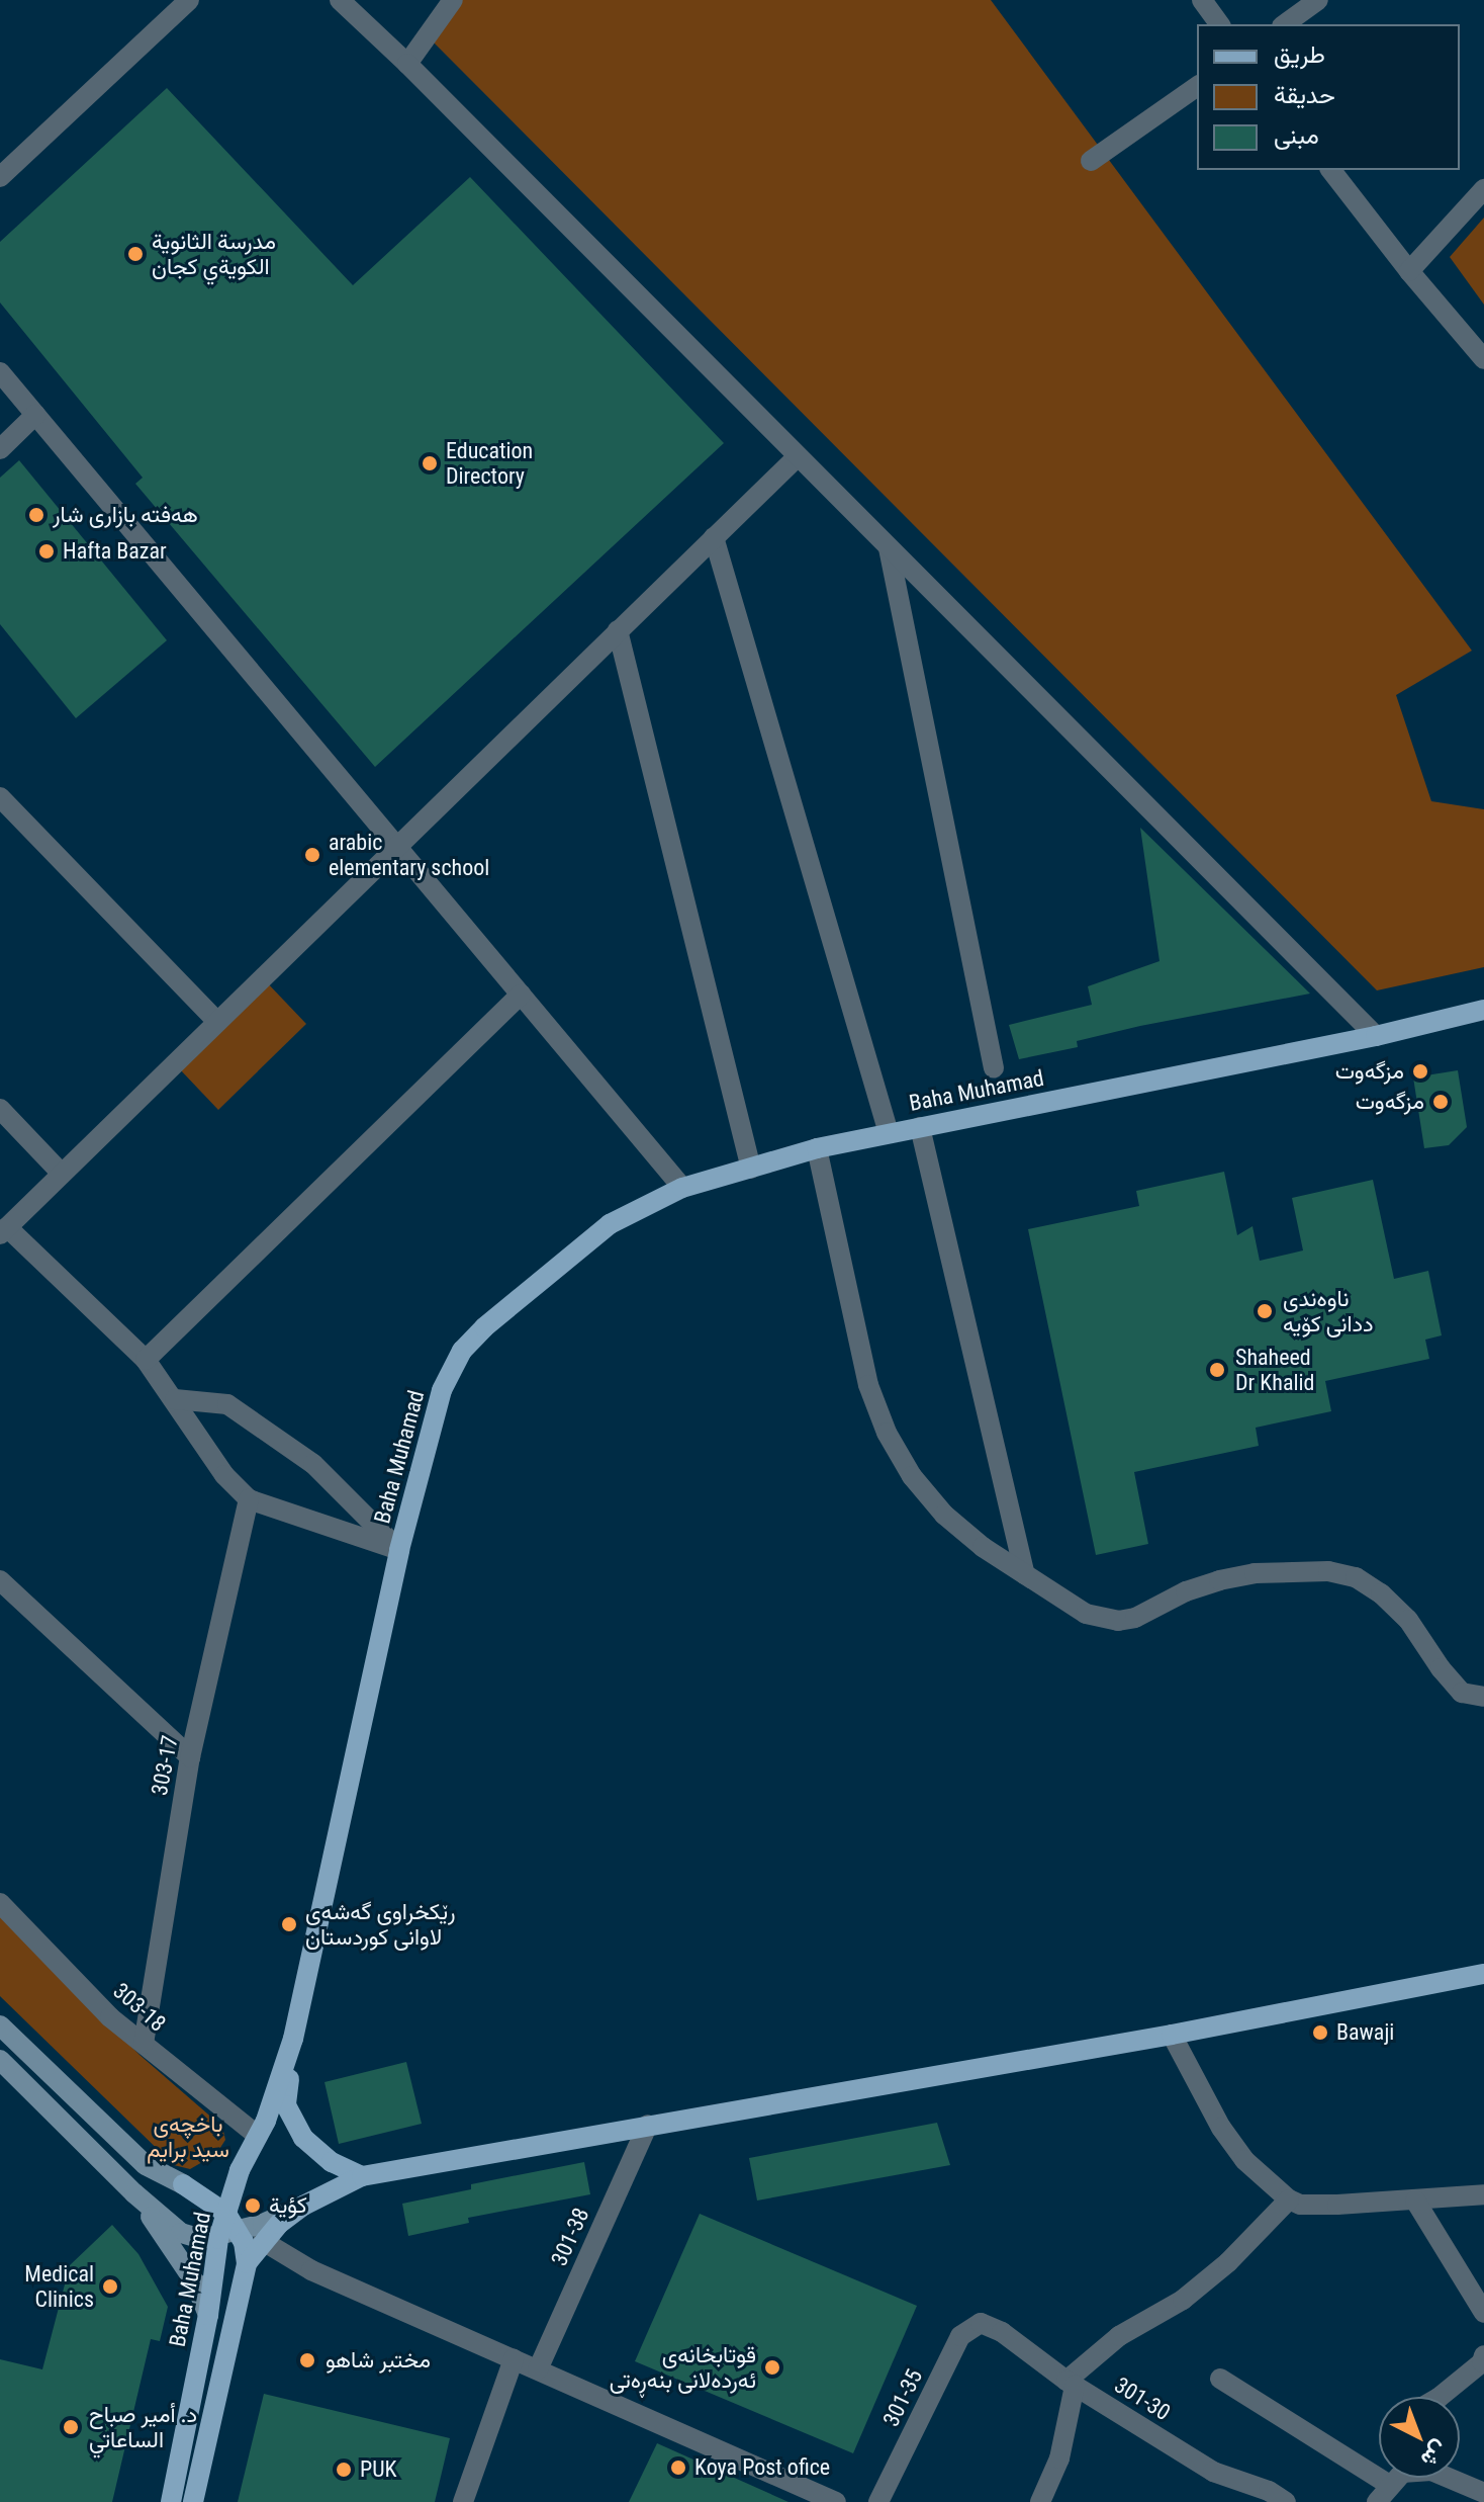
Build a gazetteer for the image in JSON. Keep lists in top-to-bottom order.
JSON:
{
  "streets": {
    "main road": ["Baha Muhamad"],
    "street": [
      "303-17",
      "303-18",
      "301-38",
      "301-35",
      "301-30"
    ]
  },
  "crossings": [
    ["Baha Muhamad", "303-18"],
    ["303-17", "303-18"],
    ["301-35", "301-30"]
  ],
  "parks": ["باخچه‌ی سید برایم"],
  "places": [
    "مدرسة الثانوية الكويةي كجان",
    "Education Directory",
    "هەفتە بازاری شار",
    "Hafta Bazar",
    "arabic elementary school",
    "مزگەوت",
    "مزگه‌وت",
    "ناوەندی ددانی کۆیە",
    "Shaheed Dr Khalid",
    "رێكخراوی گه‌شه‌ی لاوانی كوردستان",
    "Bawaji",
    "كؤية",
    "Medical Clinics",
    "مختبر شاهو",
    "قوتابخانه‌ی ئه‌رده‌لانی بنه‌ڕه‌تی",
    "د. أمير صباح الساعاتي",
    "Koya Post ofice",
    "PUK"
  ],
  "legend": ["طريق", "حديقة", "مبنى"],
  "north": "bottom right"
}
